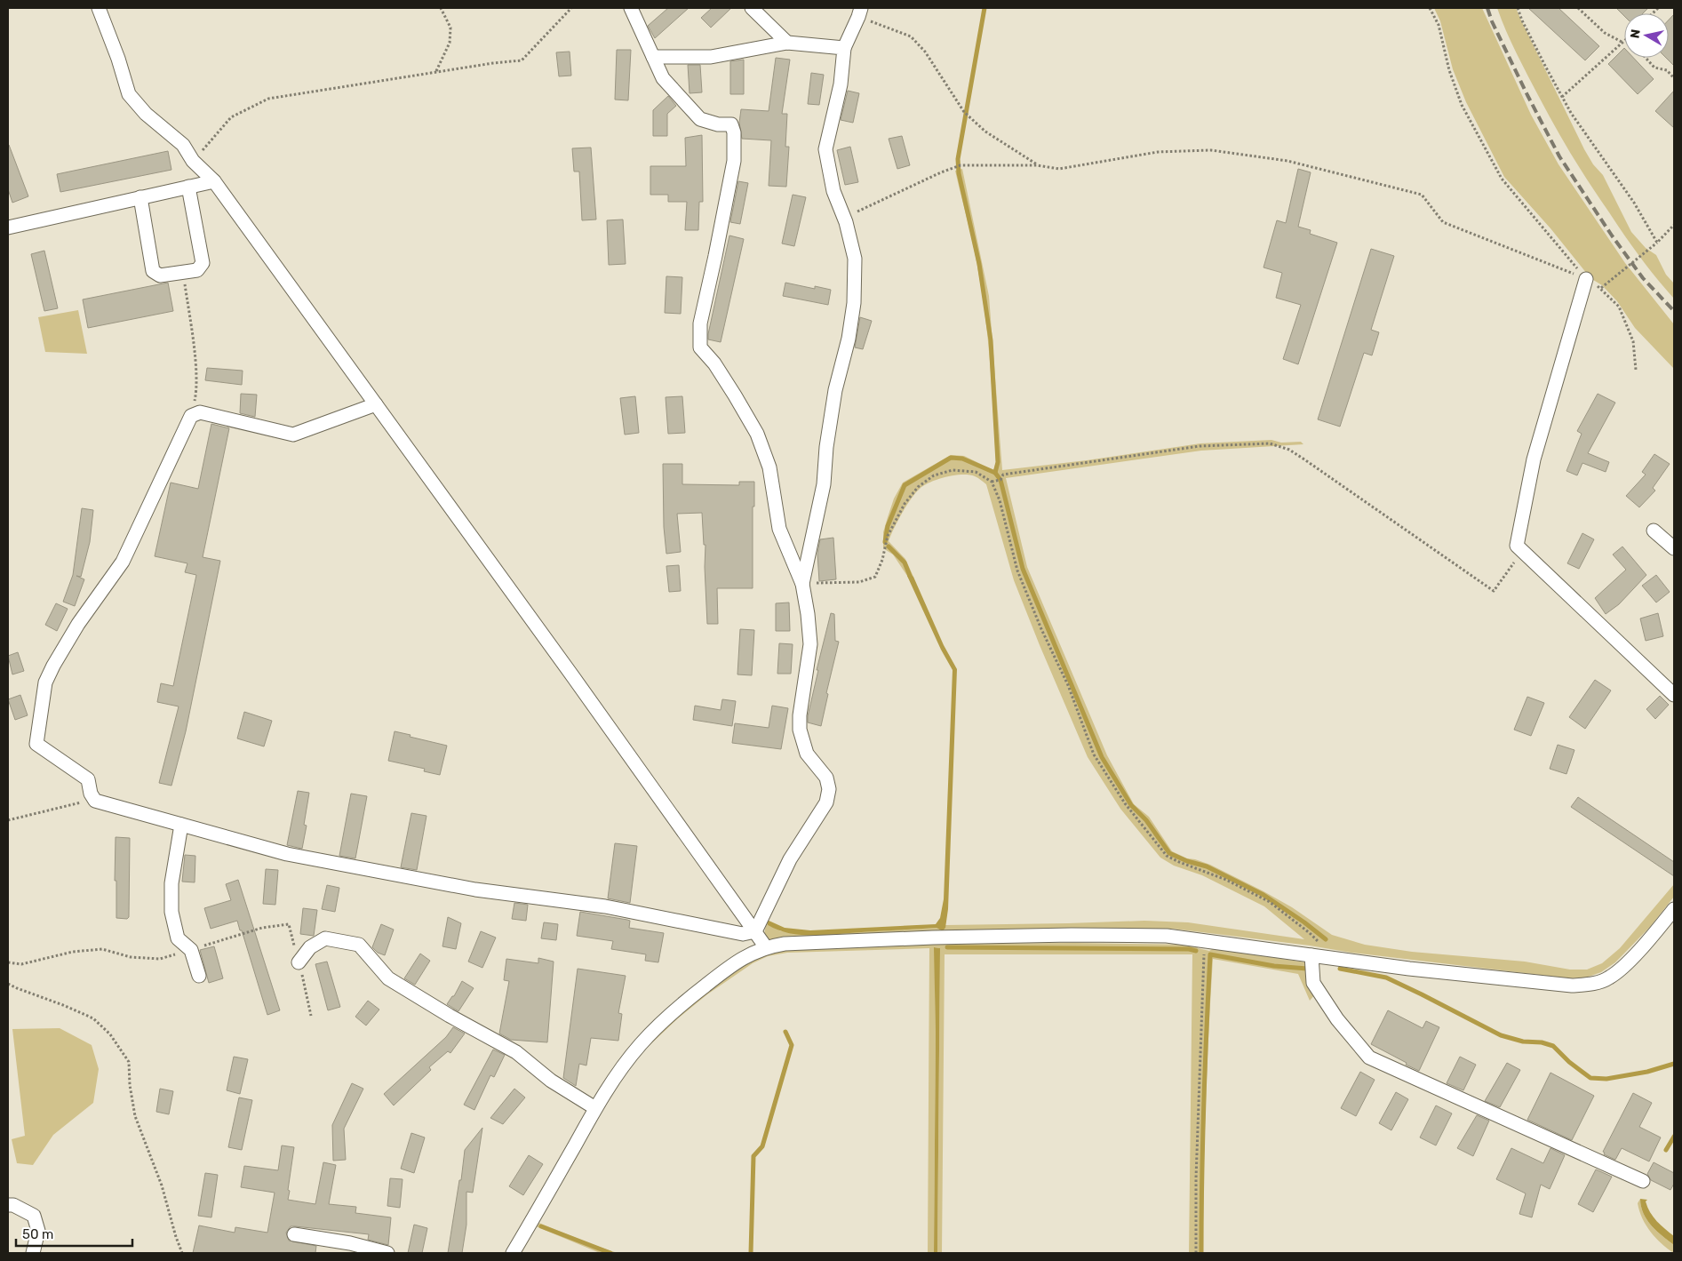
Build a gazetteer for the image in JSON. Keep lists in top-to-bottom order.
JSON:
{
  "scale_bar": "50 m",
  "north": "left"
}
